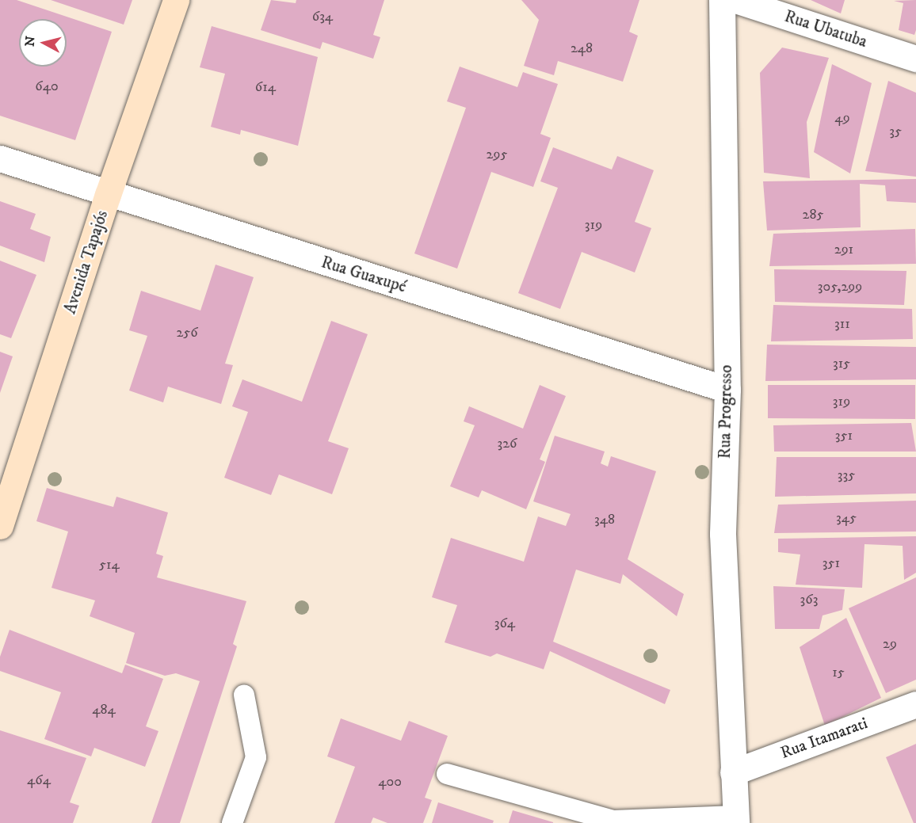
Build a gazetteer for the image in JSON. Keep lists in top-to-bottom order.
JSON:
{
  "streets": {
    "main road": ["Avenida Tapajós"],
    "street": [
      "Rua Ubatuba",
      "Rua Guaxupé",
      "Rua Progresso",
      "Rua Itamarati"
    ]
  },
  "crossings": [
    ["Avenida Tapajós", "Rua Guaxupé"],
    ["Rua Guaxupé", "Rua Progresso"],
    ["Rua Progresso", "Rua Itamarati"]
  ],
  "house_numbers": [
    "634",
    "248",
    "640",
    "614",
    "49",
    "35",
    "295",
    "285",
    "319",
    "291",
    "305,299",
    "311",
    "256",
    "315",
    "319",
    "351",
    "326",
    "335",
    "345",
    "348",
    "351",
    "514",
    "363",
    "364",
    "29",
    "15",
    "484",
    "464",
    "400"
  ],
  "north": "left"
}
